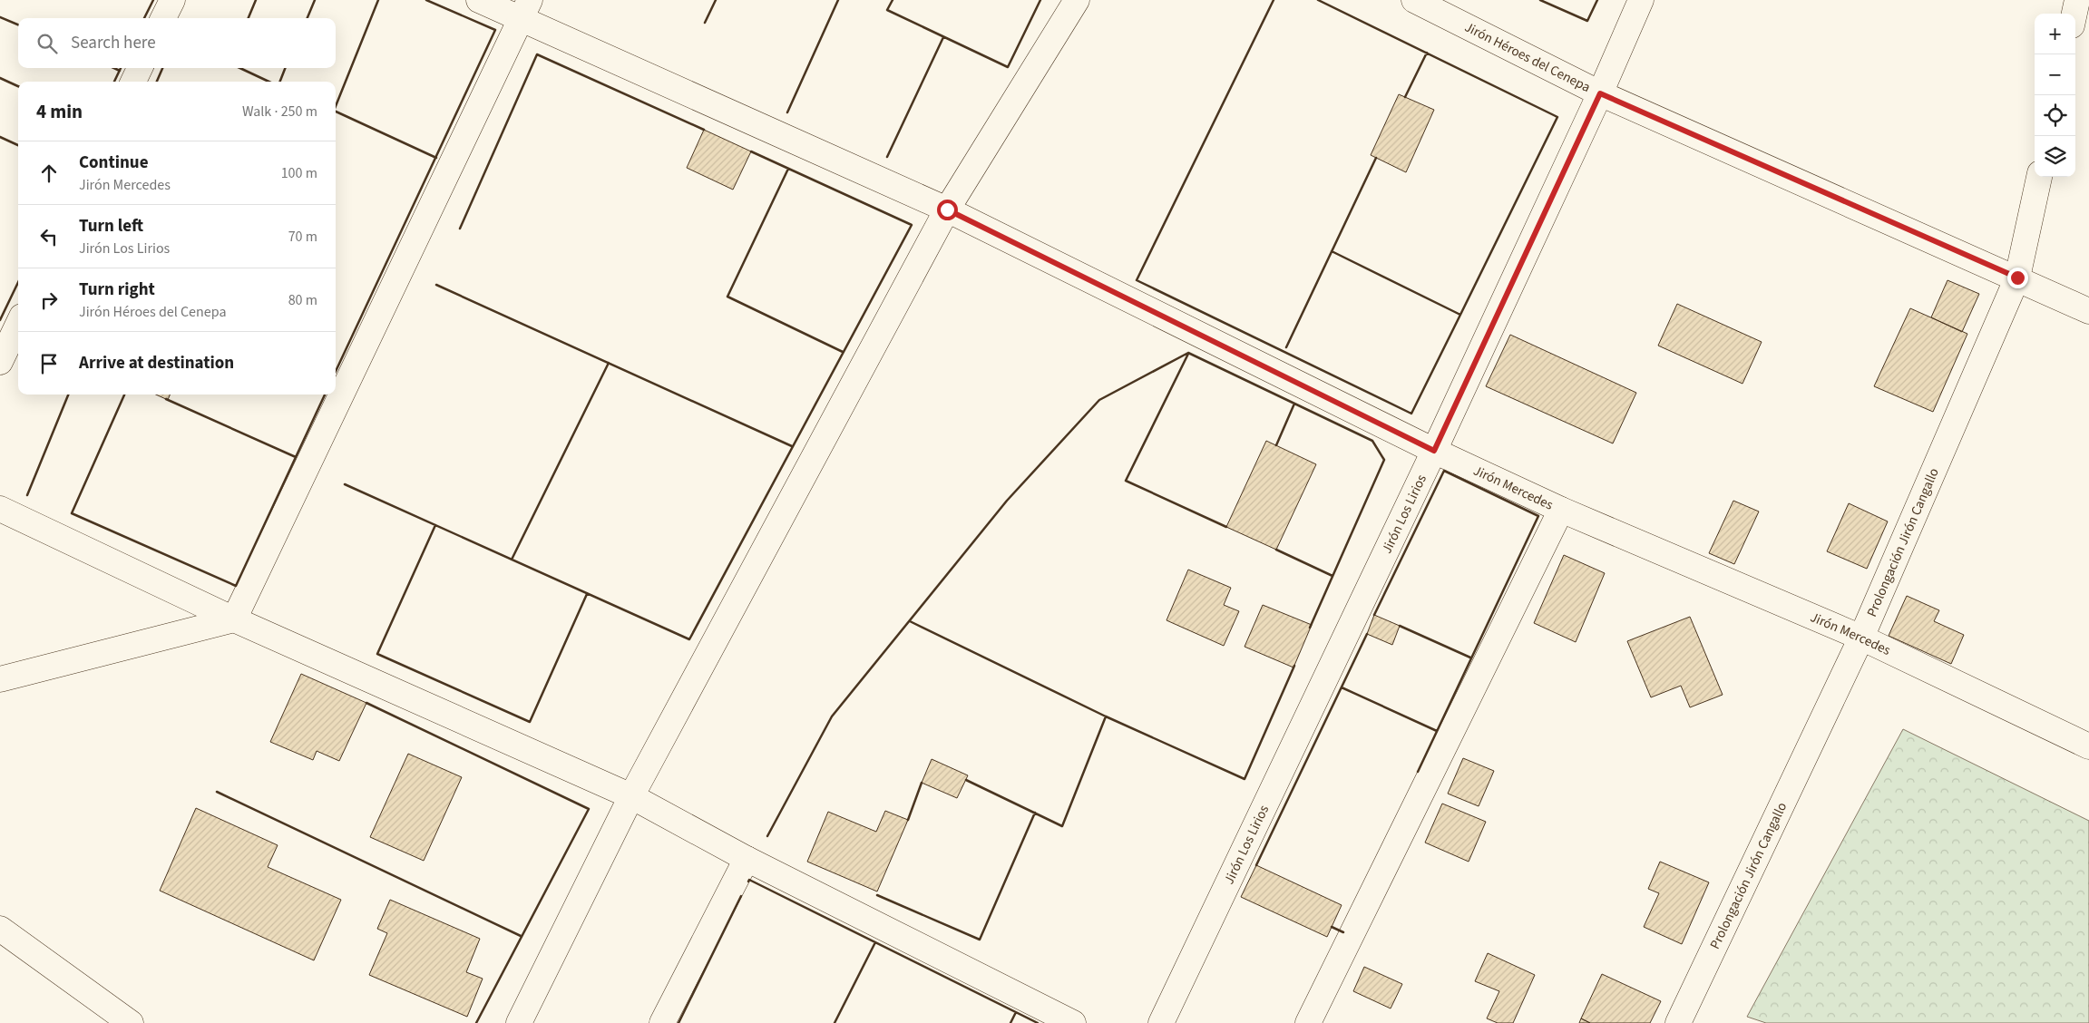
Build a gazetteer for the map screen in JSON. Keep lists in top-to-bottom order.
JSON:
{
  "streets": {
    "street": [
      "Jirón Héroes del Cenepa",
      "Jirón Mercedes",
      "Jirón Los Lirios",
      "Prolongación Jirón Cangallo"
    ]
  },
  "crossings": [
    ["Jirón Héroes del Cenepa", "Jirón Los Lirios"],
    ["Jirón Héroes del Cenepa", "Prolongación Jirón Cangallo"],
    ["Jirón Mercedes", "Jirón Los Lirios"],
    ["Jirón Mercedes", "Prolongación Jirón Cangallo"]
  ],
  "page": {
    "map_buttons": ["+", "−"],
    "search": "Search here",
    "heading": ["4 min", "Walk · 250 m"],
    "list": [
      ["Continue", "Jirón Mercedes", "100 m"],
      ["Turn left", "Jirón Los Lirios", "70 m"],
      ["Turn right", "Jirón Héroes del Cenepa", "80 m"],
      "Arrive at destination"
    ]
  }
}
